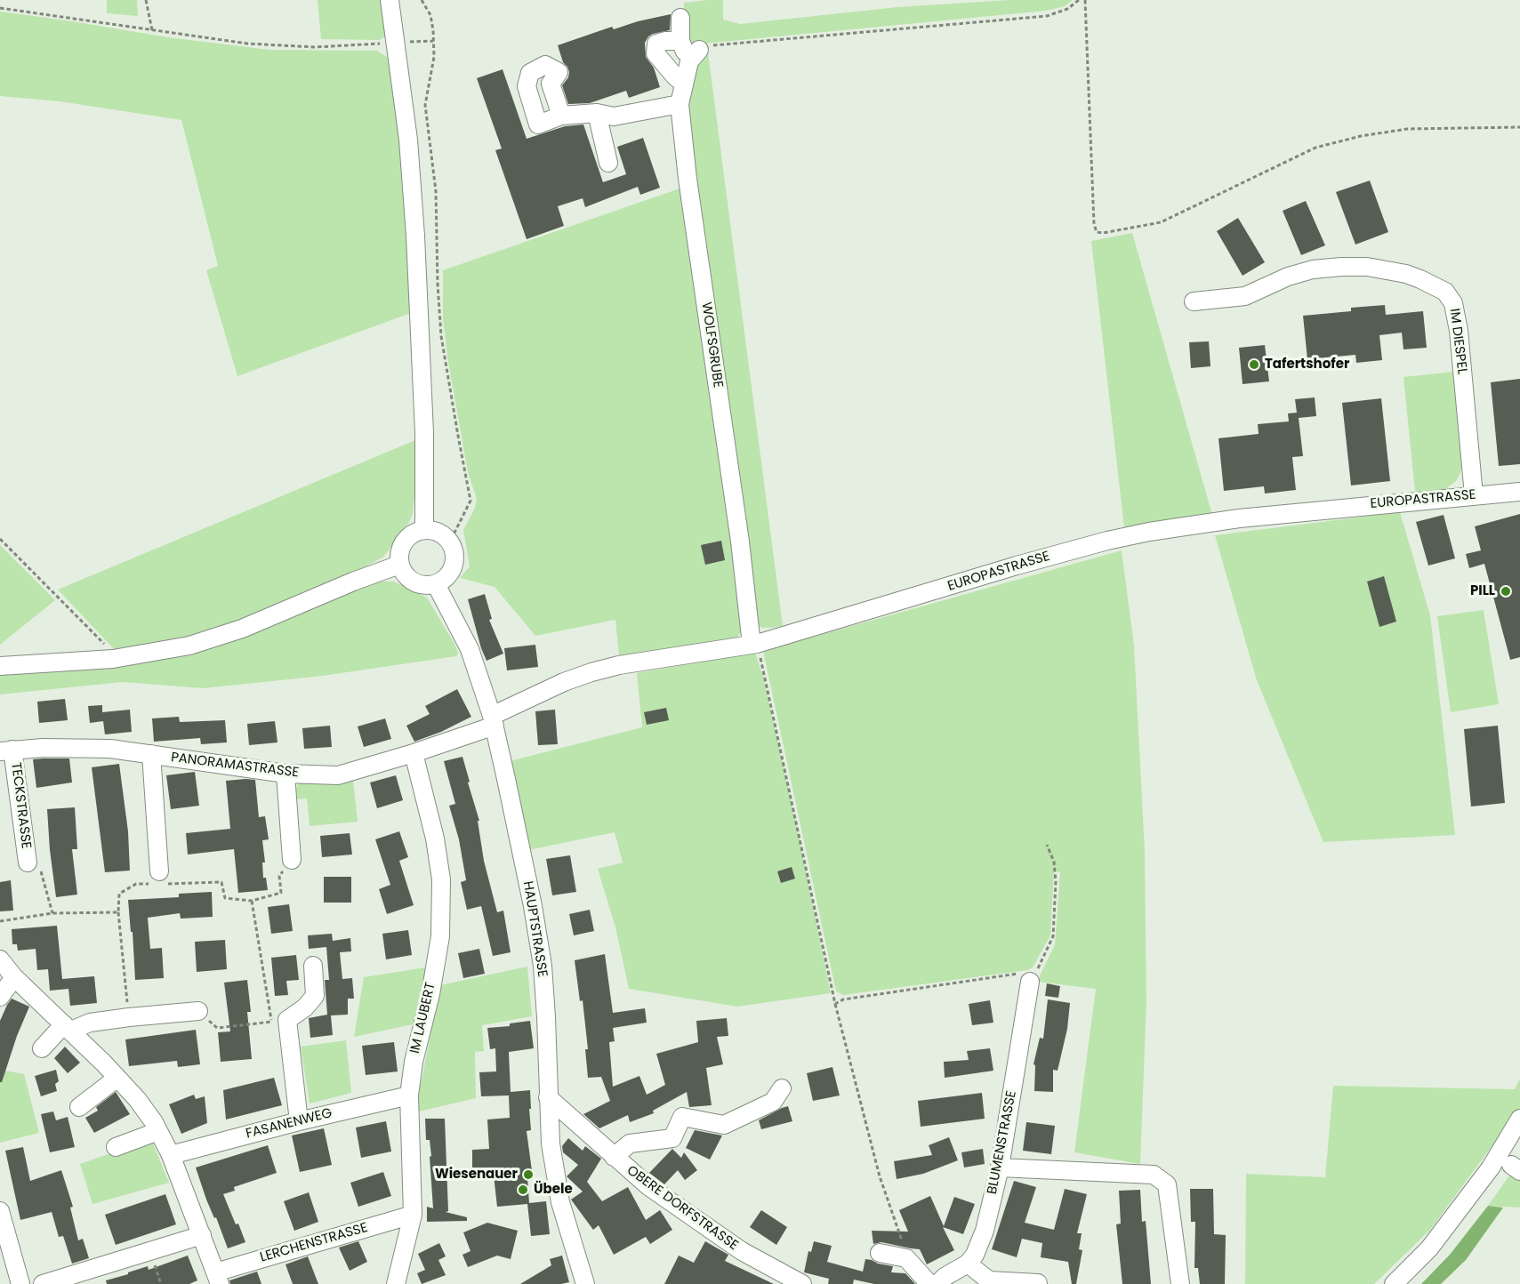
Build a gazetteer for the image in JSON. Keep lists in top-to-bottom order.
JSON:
{
  "streets": {
    "street": [
      "IM DIESPEL",
      "WOLFSGRUBE",
      "EUROPASTRASSE",
      "PANORAMASTRASSE",
      "TECKSTRASSE",
      "HAUPTSTRASSE",
      "IM LAUBERT",
      "FASANENWEG",
      "BLUMENSTRASSE",
      "OBERE DORFSTRASSE",
      "LERCHENSTRASSE"
    ]
  },
  "crossings": [
    ["IM DIESPEL", "EUROPASTRASSE"],
    ["WOLFSGRUBE", "EUROPASTRASSE"],
    ["EUROPASTRASSE", "PANORAMASTRASSE"],
    ["EUROPASTRASSE", "HAUPTSTRASSE"],
    ["PANORAMASTRASSE", "TECKSTRASSE"],
    ["PANORAMASTRASSE", "HAUPTSTRASSE"],
    ["PANORAMASTRASSE", "IM LAUBERT"],
    ["HAUPTSTRASSE", "OBERE DORFSTRASSE"],
    ["IM LAUBERT", "FASANENWEG"],
    ["IM LAUBERT", "LERCHENSTRASSE"]
  ],
  "places": [
    "Tafertshofer",
    "PILL",
    "Wiesenauer",
    "Übele"
  ]
}
